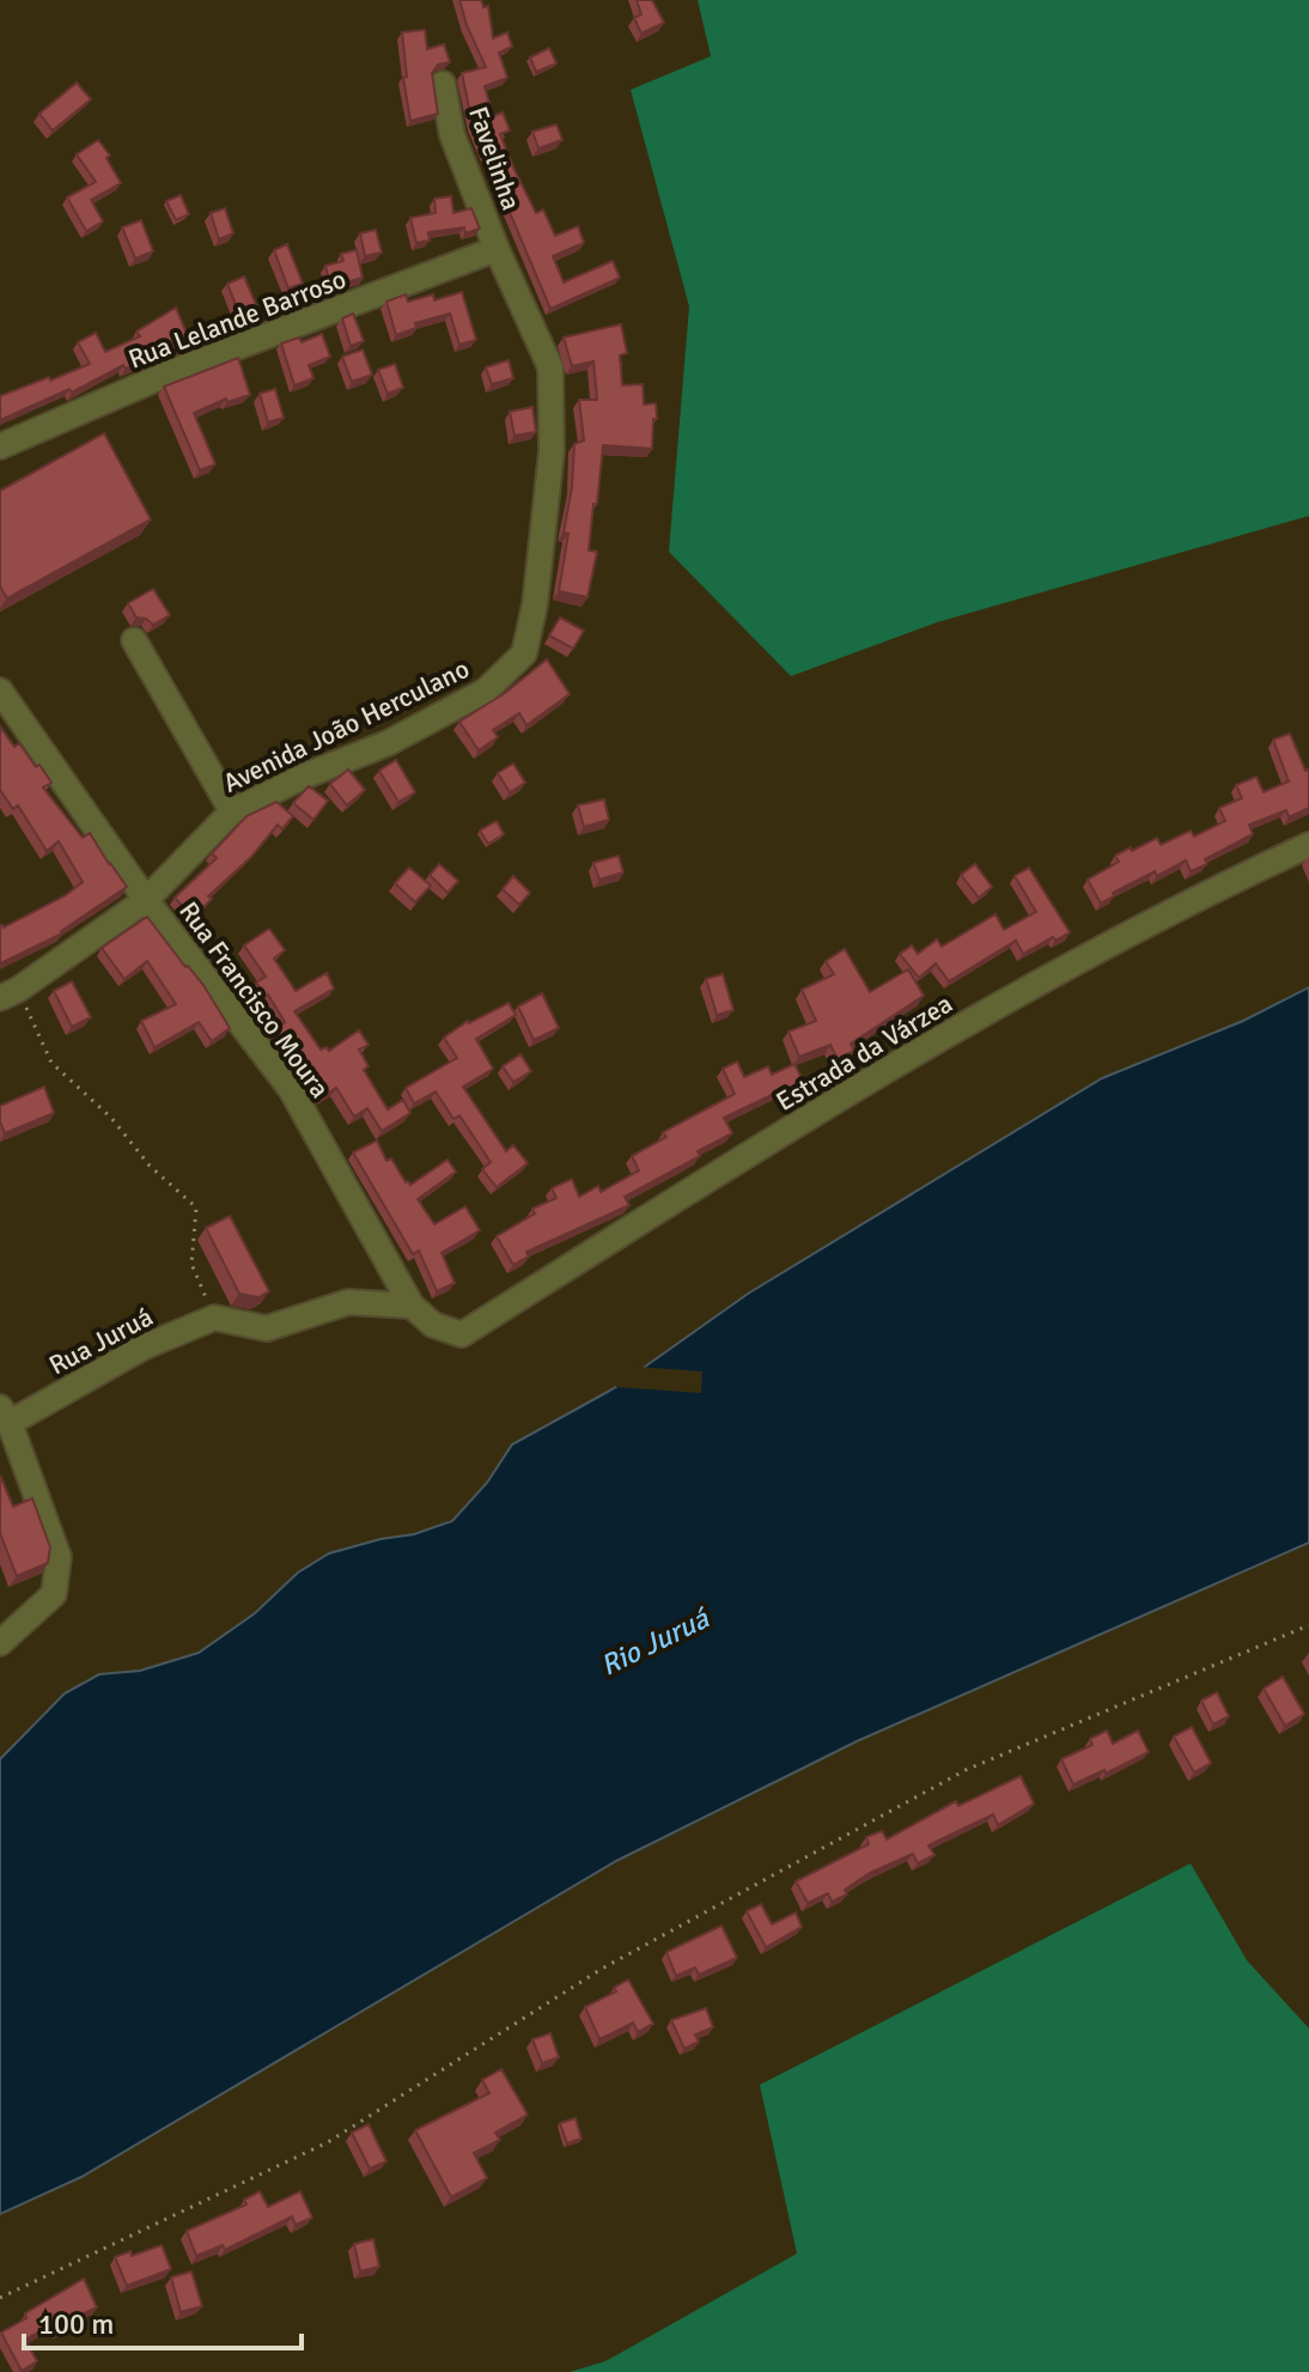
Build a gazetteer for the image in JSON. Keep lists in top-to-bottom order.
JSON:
{
  "streets": {
    "street": [
      "Favelinha",
      "Rua Lelande Barroso",
      "Avenida João Herculano",
      "Rua Francisco Moura",
      "Estrada da Várzea",
      "Rua Juruá"
    ]
  },
  "crossings": [
    ["Favelinha", "Rua Lelande Barroso"],
    ["Favelinha", "Avenida João Herculano"],
    ["Rua Lelande Barroso", "Avenida João Herculano"],
    ["Avenida João Herculano", "Rua Francisco Moura"],
    ["Rua Francisco Moura", "Estrada da Várzea"]
  ],
  "water": ["Rio Juruá"],
  "scale_bar": "100 m"
}
